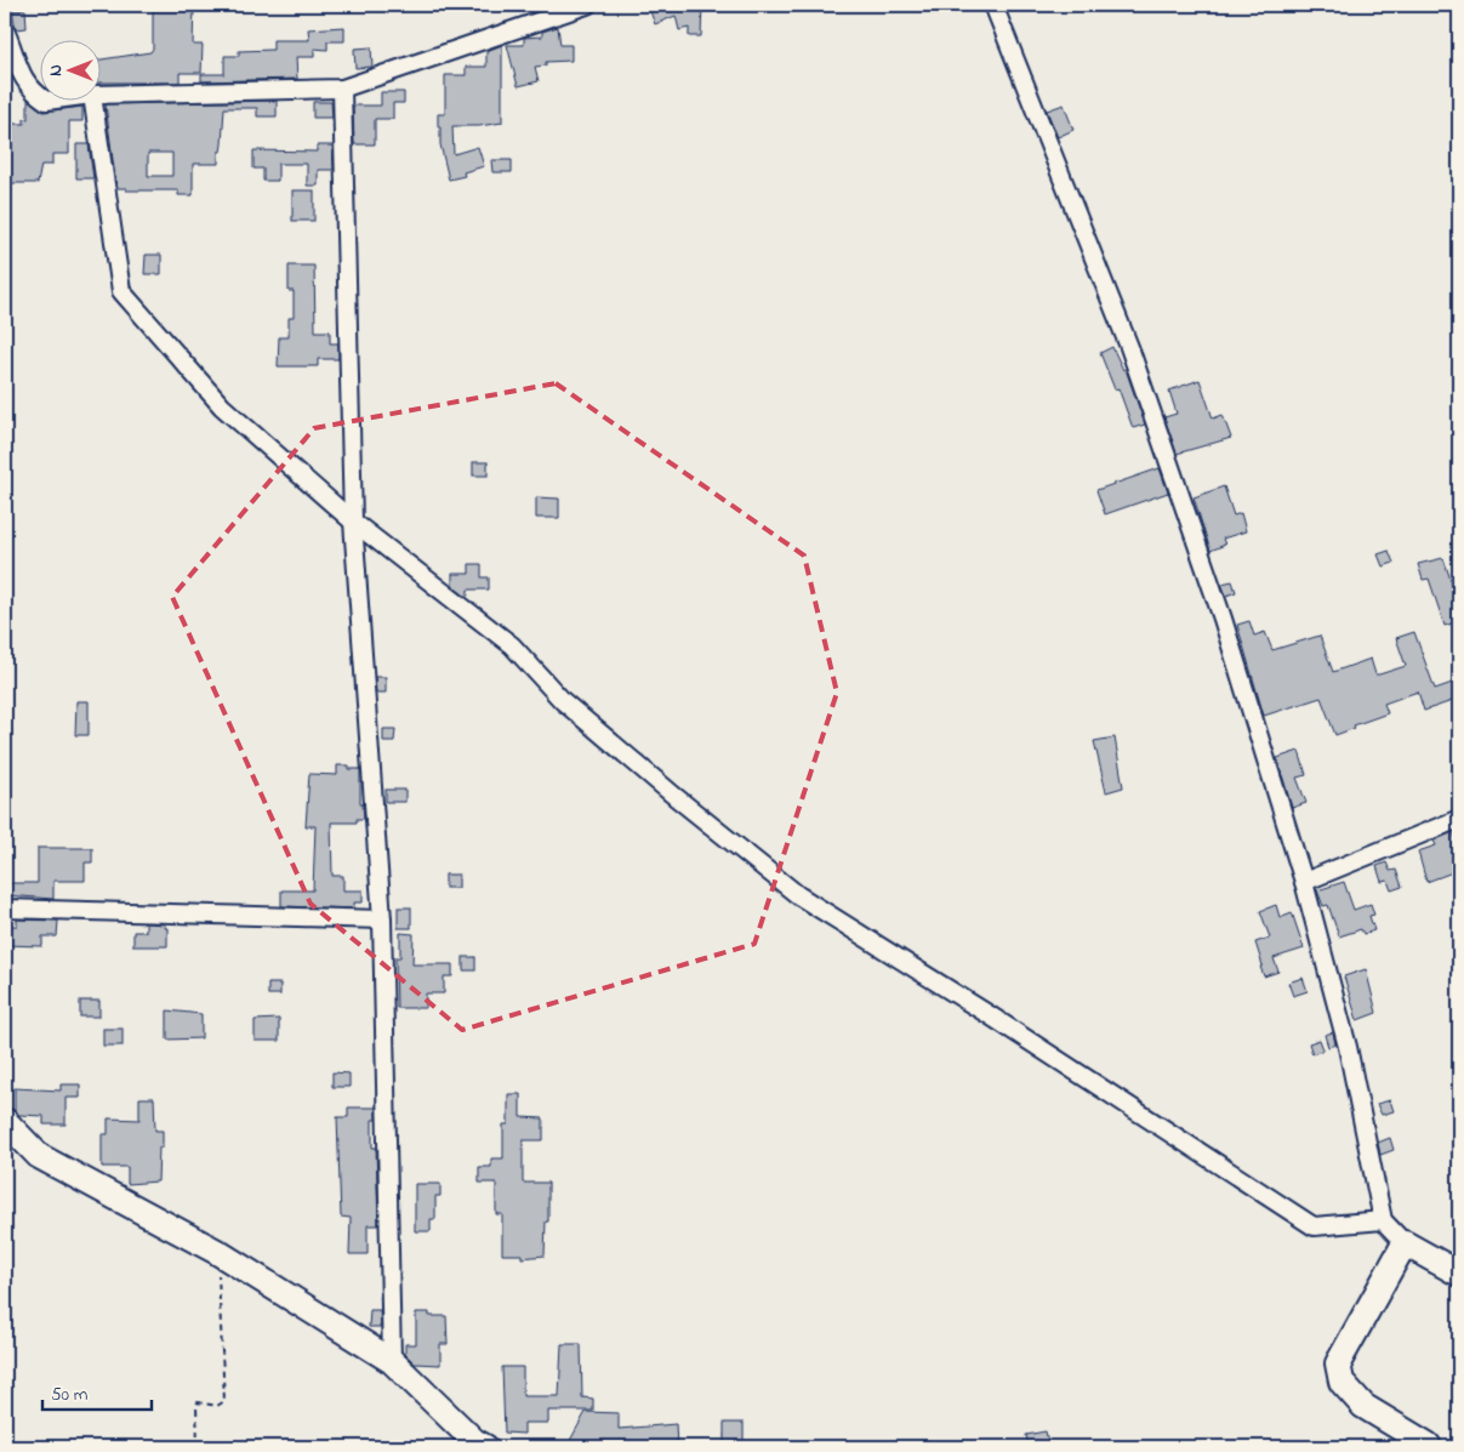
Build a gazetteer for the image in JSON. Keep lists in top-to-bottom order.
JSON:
{
  "scale_bar": "50 m",
  "north": "left"
}
